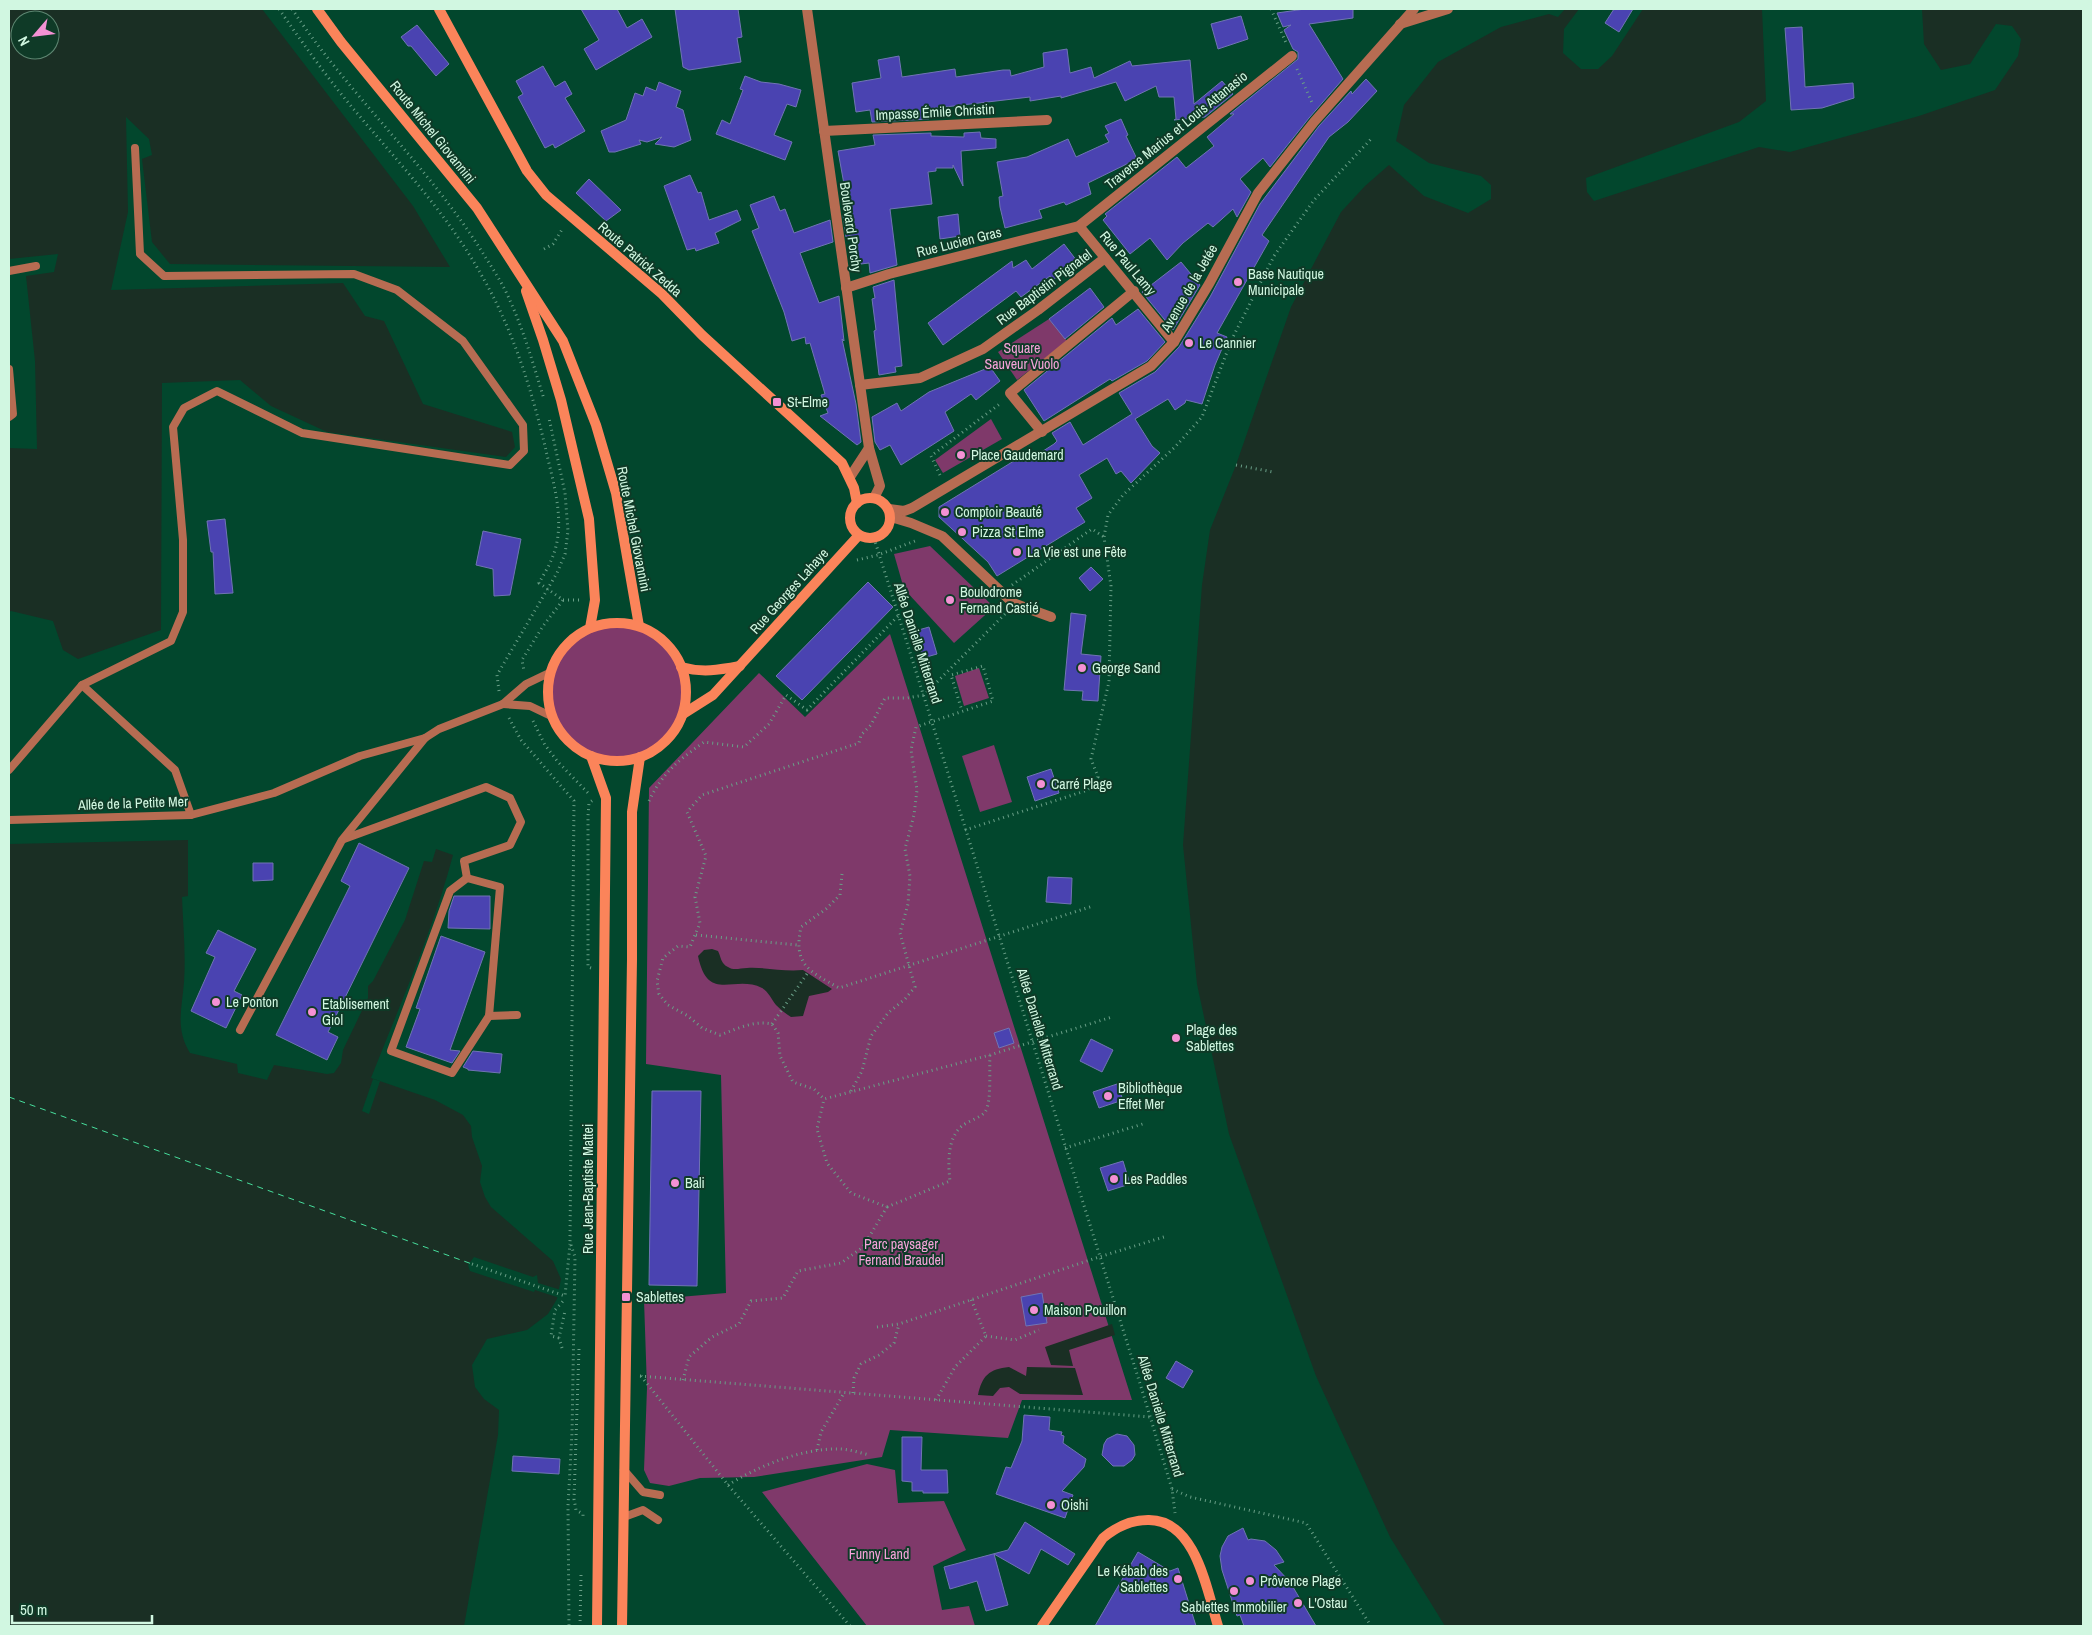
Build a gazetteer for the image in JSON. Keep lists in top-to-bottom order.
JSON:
{
  "streets": {
    "main road": [
      "Route Michel Giovannini",
      "Route Patrick Zedda",
      "Rue Georges Lahaye",
      "Rue Jean-Baptiste Mattei"
    ],
    "street": [
      "Impasse Émile Christin",
      "Traverse Marius et Louis Attanasio",
      "Boulevard Porchy",
      "Rue Lucien Gras",
      "Rue Paul Lamy",
      "Rue Baptistin Pignatel",
      "Avenue de la Jetée"
    ],
    "lane": ["Allée de la Petite Mer"],
    "path": ["Allée Danielle Mitterrand"]
  },
  "crossings": [
    ["Impasse Émile Christin", "Boulevard Porchy"],
    ["Traverse Marius et Louis Attanasio", "Rue Lucien Gras"],
    ["Traverse Marius et Louis Attanasio", "Rue Paul Lamy"],
    ["Route Michel Giovannini", "Rue Georges Lahaye"],
    ["Route Michel Giovannini", "Rue Jean-Baptiste Mattei"],
    ["Boulevard Porchy", "Rue Lucien Gras"],
    ["Boulevard Porchy", "Route Patrick Zedda"],
    ["Boulevard Porchy", "Rue Baptistin Pignatel"],
    ["Boulevard Porchy", "Avenue de la Jetée"],
    ["Boulevard Porchy", "Rue Georges Lahaye"],
    ["Boulevard Porchy", "Allée Danielle Mitterrand"],
    ["Rue Lucien Gras", "Rue Paul Lamy"],
    ["Route Patrick Zedda", "Avenue de la Jetée"],
    ["Route Patrick Zedda", "Rue Georges Lahaye"],
    ["Route Patrick Zedda", "Allée Danielle Mitterrand"],
    ["Rue Paul Lamy", "Rue Baptistin Pignatel"],
    ["Rue Paul Lamy", "Avenue de la Jetée"],
    ["Avenue de la Jetée", "Rue Georges Lahaye"],
    ["Avenue de la Jetée", "Allée Danielle Mitterrand"],
    ["Rue Georges Lahaye", "Allée Danielle Mitterrand"],
    ["Rue Georges Lahaye", "Rue Jean-Baptiste Mattei"]
  ],
  "parks": ["Square Sauveur Vuolo", "Parc paysager Fernand Braudel", "Funny Land"],
  "places": {
    "other": [
      "Base Nautique Municipale",
      "Le Cannier",
      "Place Gaudemard",
      "Comptoir Beauté",
      "Pizza St Elme",
      "La Vie est une Fête",
      "Boulodrome Fernand Castié",
      "George Sand",
      "Carré Plage",
      "Le Ponton",
      "Etablisement Giol",
      "Plage des Sablettes",
      "Bibliothèque Effet Mer",
      "Les Paddles",
      "Bali",
      "Maison Pouillon",
      "Oishi",
      "Le Kébab des Sablettes",
      "Prôvence Plage",
      "Sablettes Immobilier",
      "L'Ostau"
    ],
    "transit": ["St-Elme", "Sablettes"]
  },
  "scale_bar": "50 m",
  "north": "bottom left"
}
